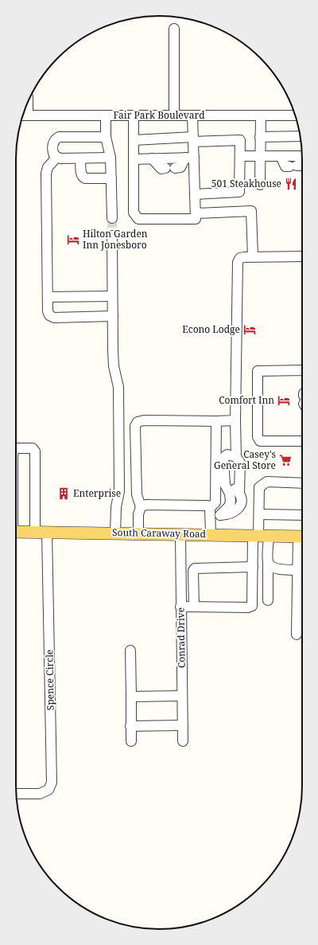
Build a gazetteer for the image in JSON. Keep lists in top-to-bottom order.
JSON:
{
  "streets": {
    "main road": ["South Caraway Road"],
    "street": ["Fair Park Boulevard", "Conrad Drive", "Spence Circle"]
  },
  "crossings": [
    ["South Caraway Road", "Conrad Drive"],
    ["South Caraway Road", "Spence Circle"]
  ],
  "places": {
    "restaurant": ["501 Steakhouse"],
    "hotel": ["Hilton Garden Inn Jonesboro", "Econo Lodge", "Comfort Inn"],
    "supermarket": ["Casey's General Store"],
    "building": ["Enterprise"]
  }
}
